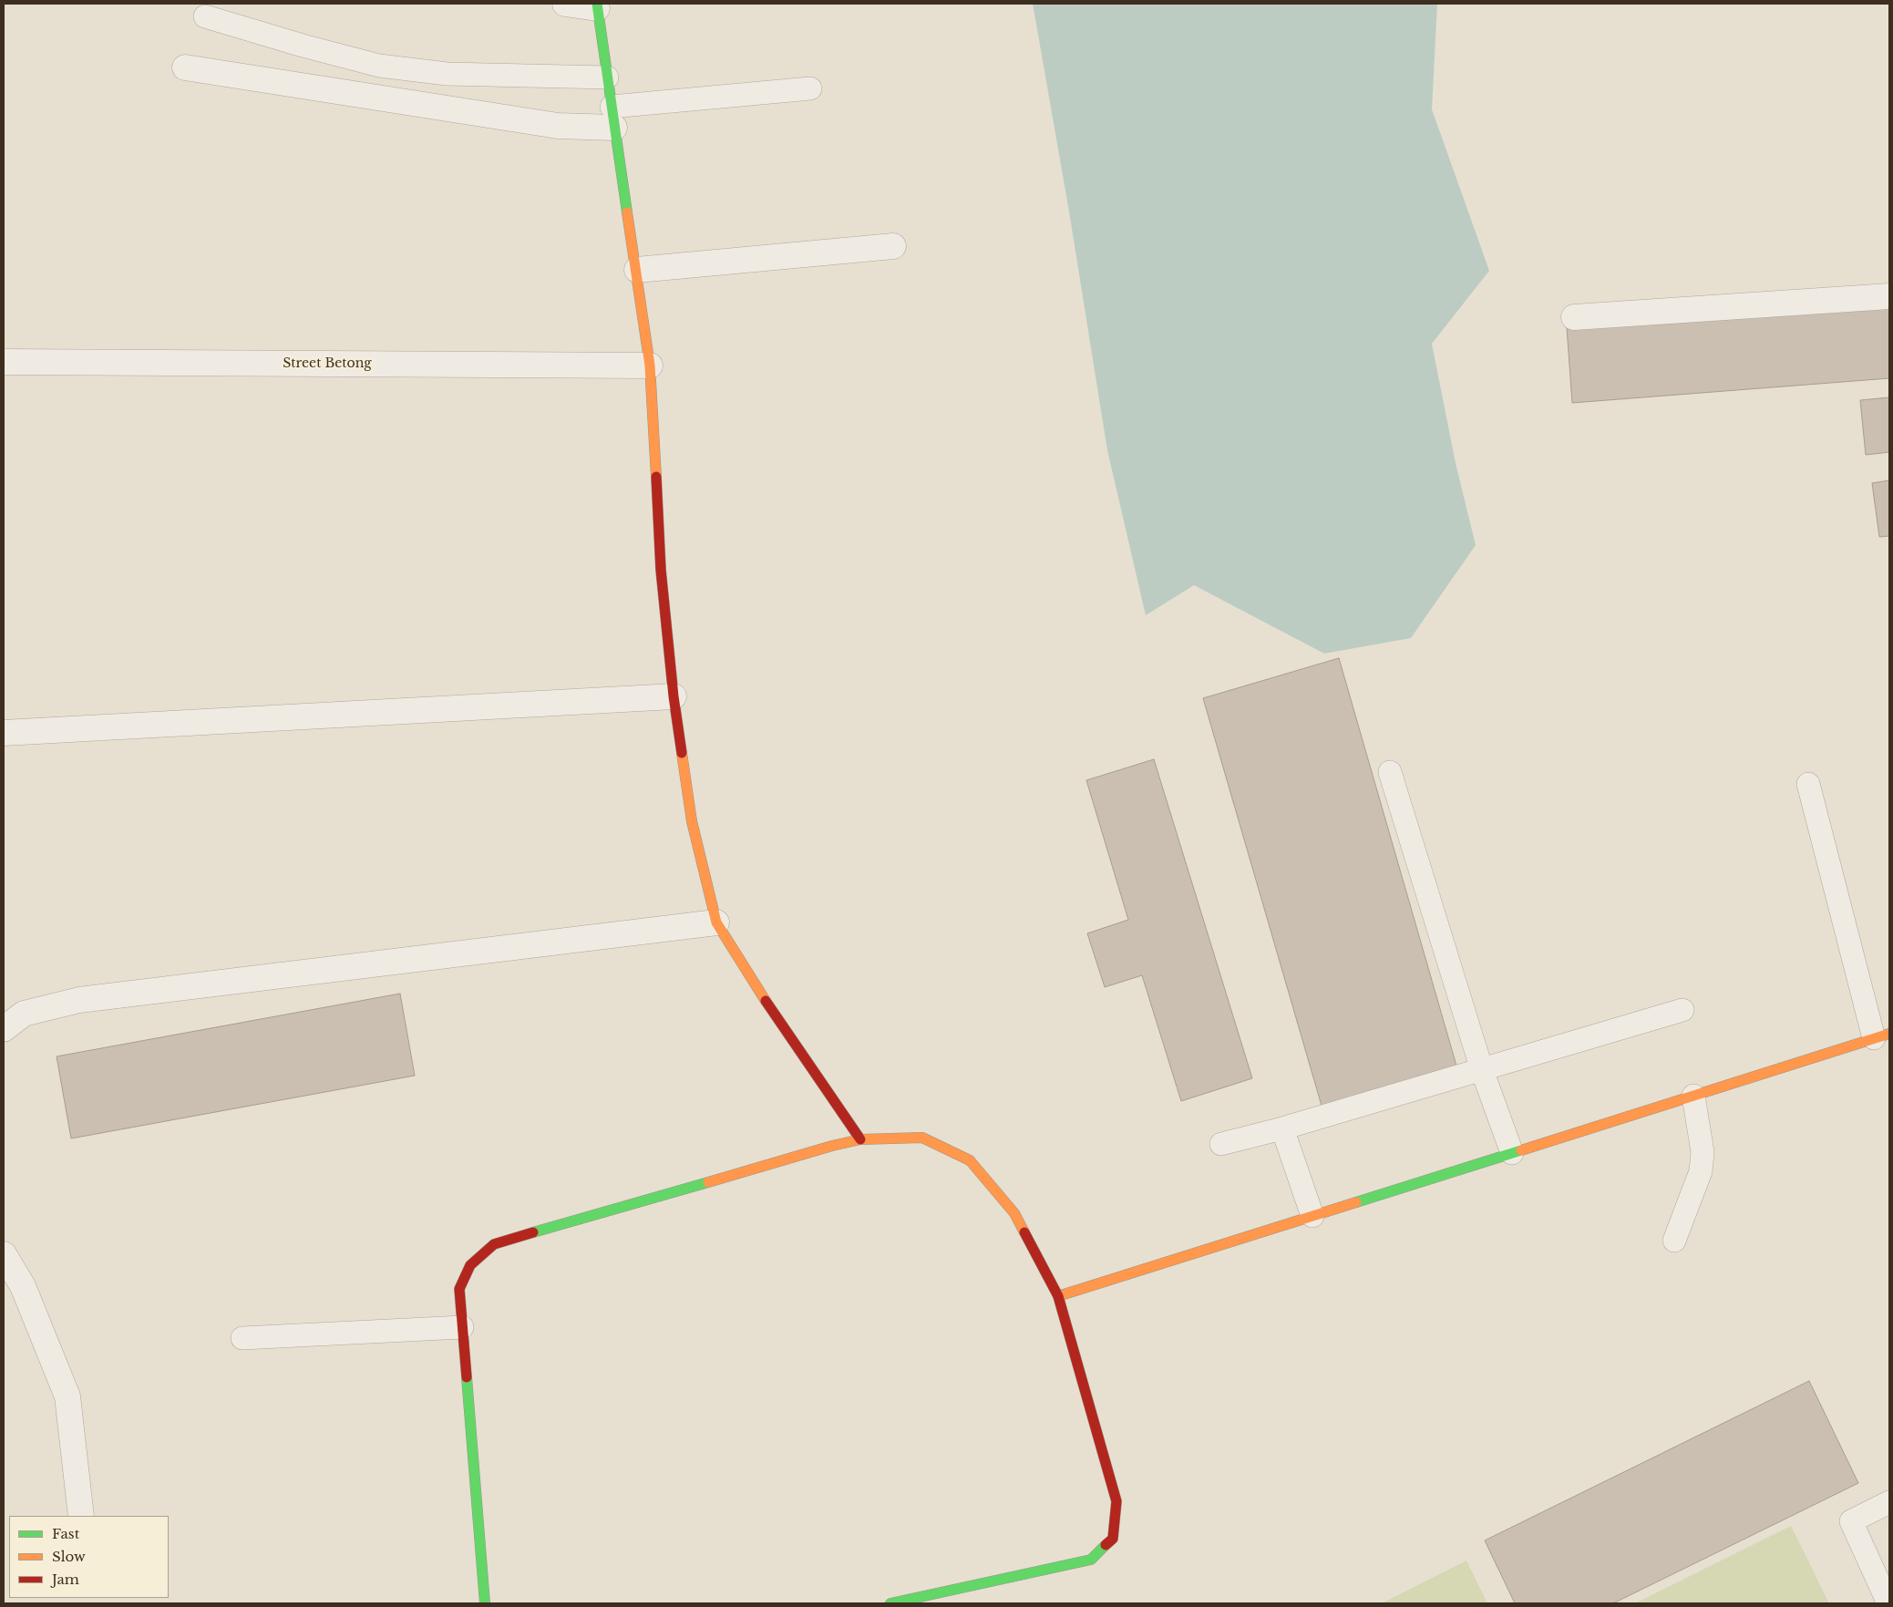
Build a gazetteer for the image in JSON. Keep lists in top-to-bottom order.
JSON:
{
  "streets": {
    "street": ["Street Betong"]
  },
  "legend": ["Fast", "Slow", "Jam"]
}
